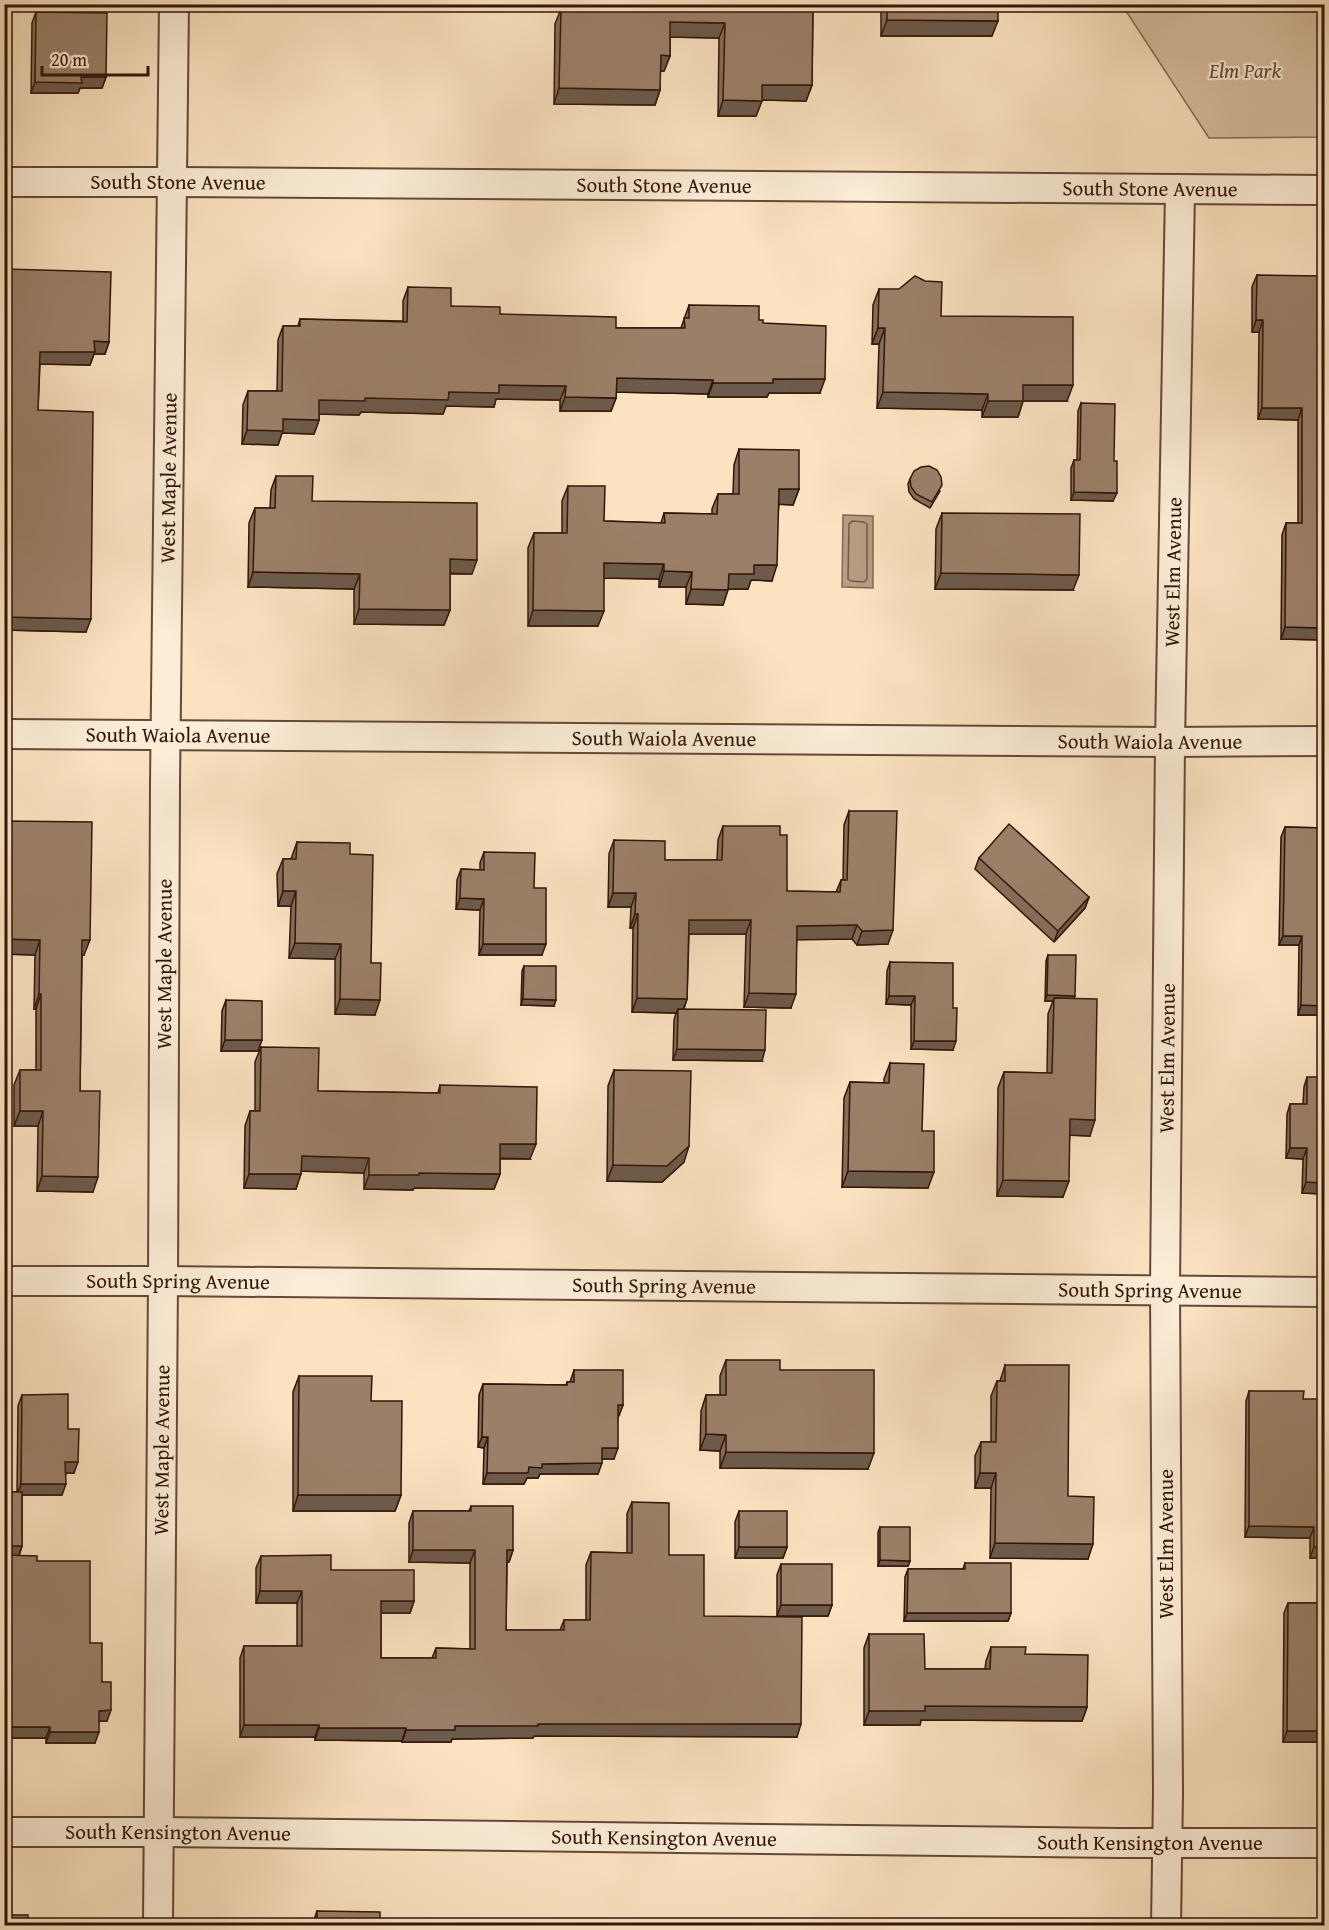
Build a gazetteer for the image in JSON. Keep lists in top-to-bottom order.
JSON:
{
  "streets": {
    "street": [
      "South Stone Avenue",
      "West Maple Avenue",
      "West Elm Avenue",
      "South Waiola Avenue",
      "South Spring Avenue",
      "South Kensington Avenue"
    ]
  },
  "crossings": [
    ["South Stone Avenue", "West Maple Avenue"],
    ["South Stone Avenue", "West Elm Avenue"],
    ["West Maple Avenue", "South Waiola Avenue"],
    ["West Maple Avenue", "South Spring Avenue"],
    ["West Maple Avenue", "South Kensington Avenue"],
    ["West Elm Avenue", "South Waiola Avenue"],
    ["West Elm Avenue", "South Spring Avenue"],
    ["West Elm Avenue", "South Kensington Avenue"]
  ],
  "parks": ["Elm Park"],
  "scale_bar": "20 m"
}
